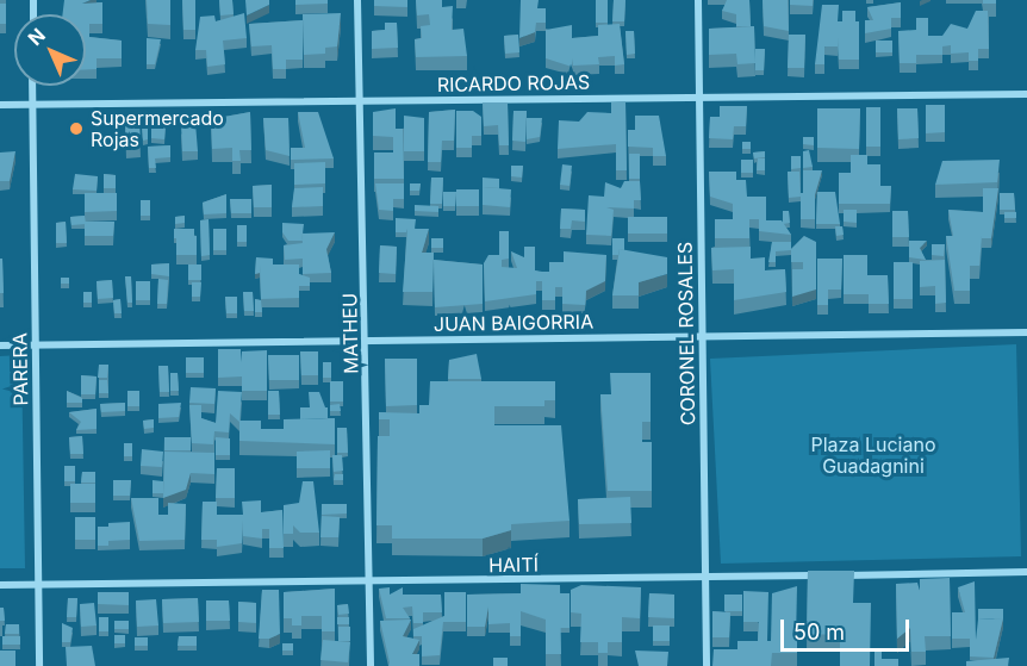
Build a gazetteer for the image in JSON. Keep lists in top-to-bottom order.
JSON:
{
  "streets": {
    "street": [
      "RICARDO ROJAS",
      "JUAN BAIGORRIA",
      "MATHEU",
      "CORONEL ROSALES",
      "PARERA",
      "HAITÍ"
    ]
  },
  "crossings": [
    ["RICARDO ROJAS", "MATHEU"],
    ["RICARDO ROJAS", "CORONEL ROSALES"],
    ["RICARDO ROJAS", "PARERA"],
    ["JUAN BAIGORRIA", "MATHEU"],
    ["JUAN BAIGORRIA", "CORONEL ROSALES"],
    ["JUAN BAIGORRIA", "PARERA"],
    ["MATHEU", "HAITÍ"],
    ["CORONEL ROSALES", "HAITÍ"],
    ["PARERA", "HAITÍ"]
  ],
  "parks": ["Plaza Luciano Guadagnini"],
  "places": ["Supermercado Rojas"],
  "scale_bar": "50 m",
  "north": "top left"
}
